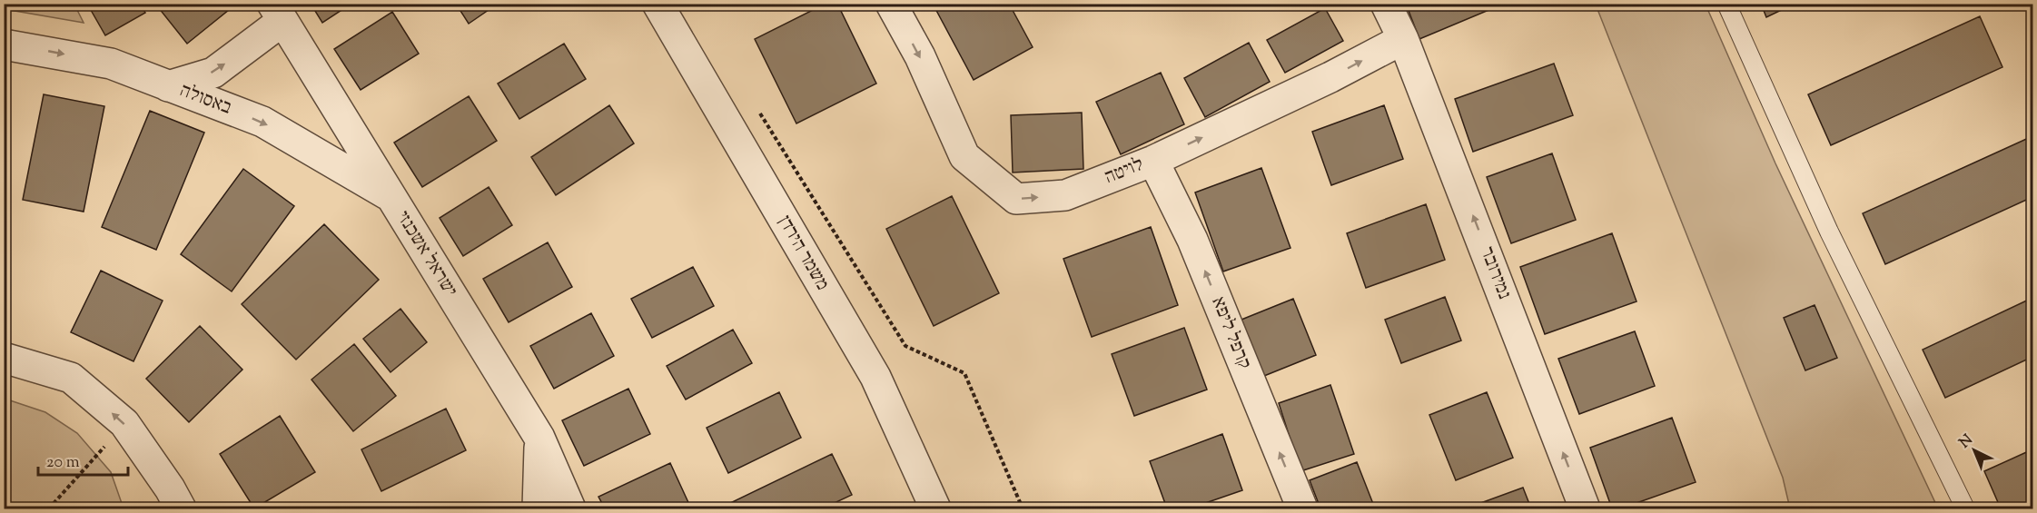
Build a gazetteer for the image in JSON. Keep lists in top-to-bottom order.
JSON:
{
  "streets": {
    "street": [
      "באסולה",
      "לויטה",
      "משמר הירדן",
      "ישראל אשכנזי",
      "נמירובר",
      "קרפל ליפא"
    ]
  },
  "crossings": [
    ["באסולה", "ישראל אשכנזי"],
    ["לויטה", "נמירובר"],
    ["לויטה", "קרפל ליפא"]
  ],
  "one_way": ["באסולה", "נמירובר", "קרפל ליפא"],
  "scale_bar": "20 m",
  "north": "top left"
}
